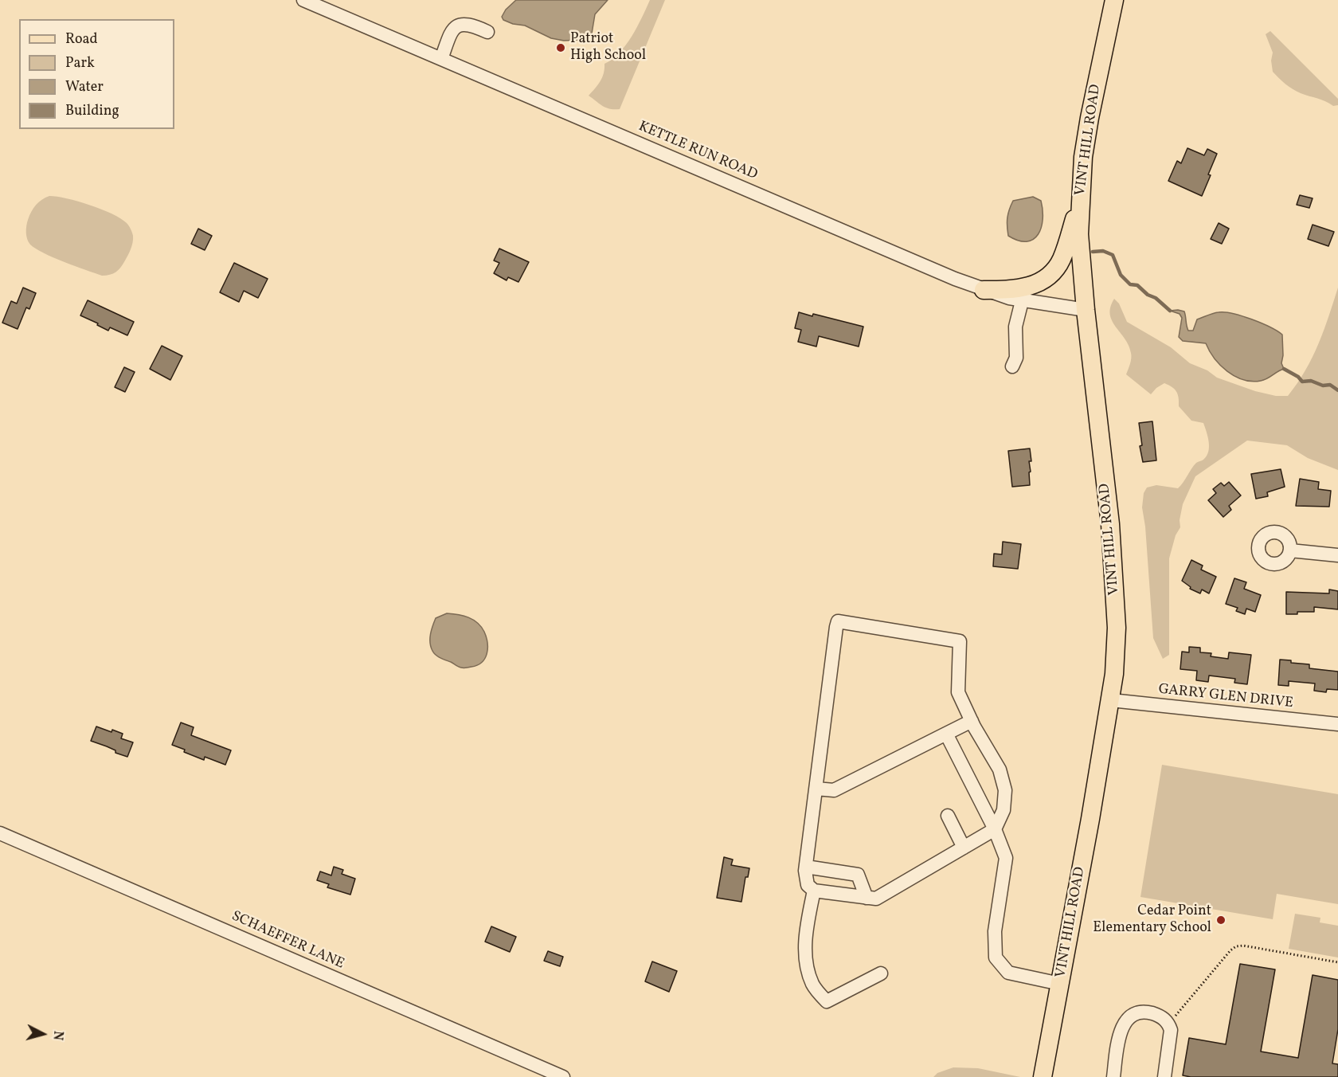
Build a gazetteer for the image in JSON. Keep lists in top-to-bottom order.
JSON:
{
  "streets": {
    "main road": ["VINT HILL ROAD"],
    "street": ["KETTLE RUN ROAD", "GARRY GLEN DRIVE", "SCHAEFFER LANE"]
  },
  "crossings": [
    ["VINT HILL ROAD", "KETTLE RUN ROAD"],
    ["VINT HILL ROAD", "GARRY GLEN DRIVE"]
  ],
  "places": ["Patriot High School", "Cedar Point Elementary School"],
  "legend": [
    "Road",
    "Park",
    "Water",
    "Building"
  ],
  "north": "right"
}
